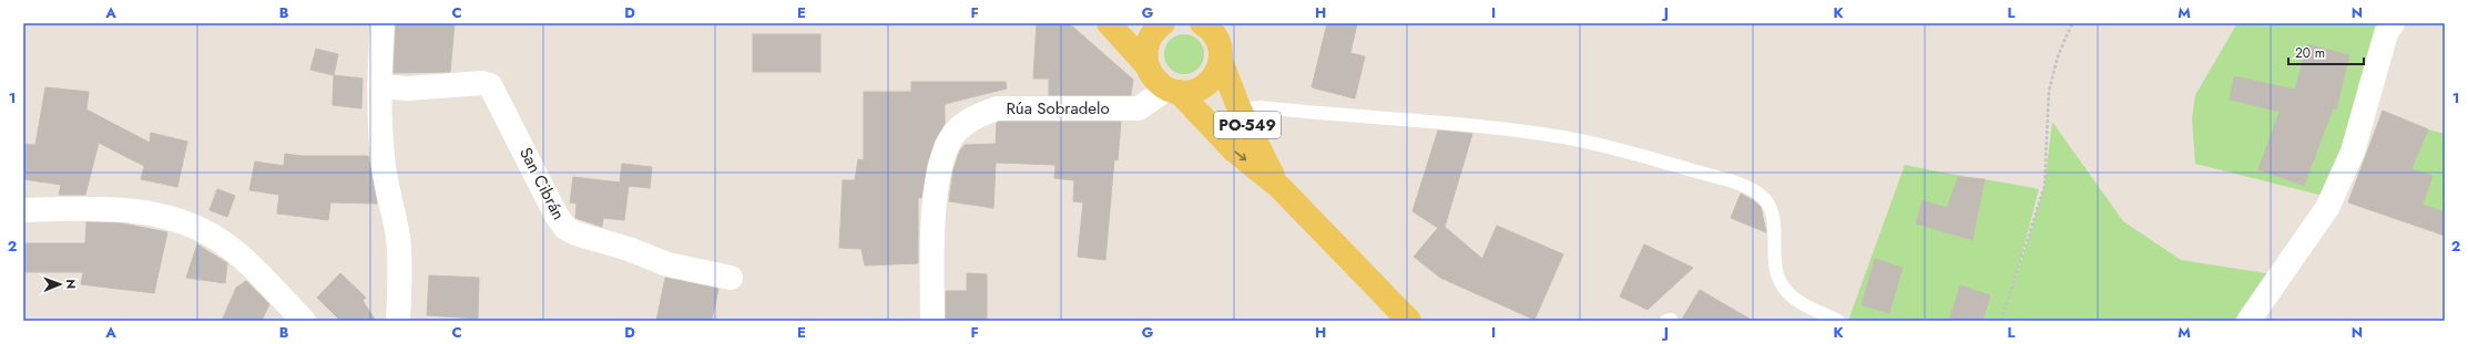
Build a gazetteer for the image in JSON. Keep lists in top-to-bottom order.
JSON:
{
  "streets": {
    "main road": ["PO-549"],
    "street": ["Rúa Sobradelo", "San Cibrán"]
  },
  "crossings": [
    ["Rúa Sobradelo", "PO-549"]
  ],
  "scale_bar": "20 m",
  "north": "right",
  "grid": {
    "columns": [
      "A",
      "B",
      "C",
      "D",
      "E",
      "F",
      "G",
      "H",
      "I",
      "J",
      "K",
      "L",
      "M",
      "N"
    ],
    "rows": ["1", "2"]
  }
}
